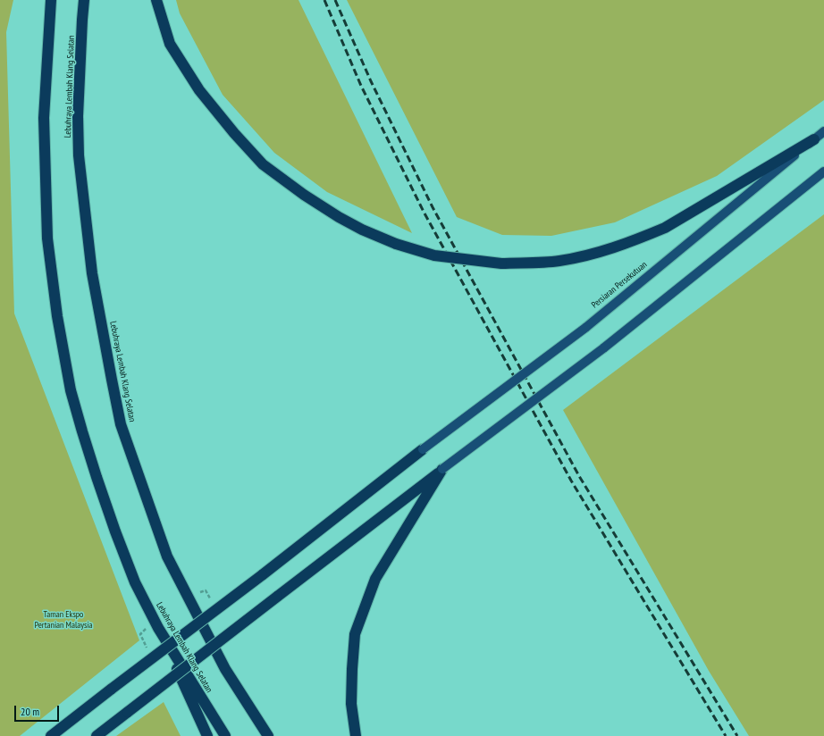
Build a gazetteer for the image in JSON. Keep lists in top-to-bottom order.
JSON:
{
  "streets": {
    "highway": ["Lebuhraya Lembah Klang Selatan"],
    "main road": ["Persiaran Persekutuan"]
  },
  "parks": ["Taman Ekspo Pertanian Malaysia"],
  "scale_bar": "20 m"
}
